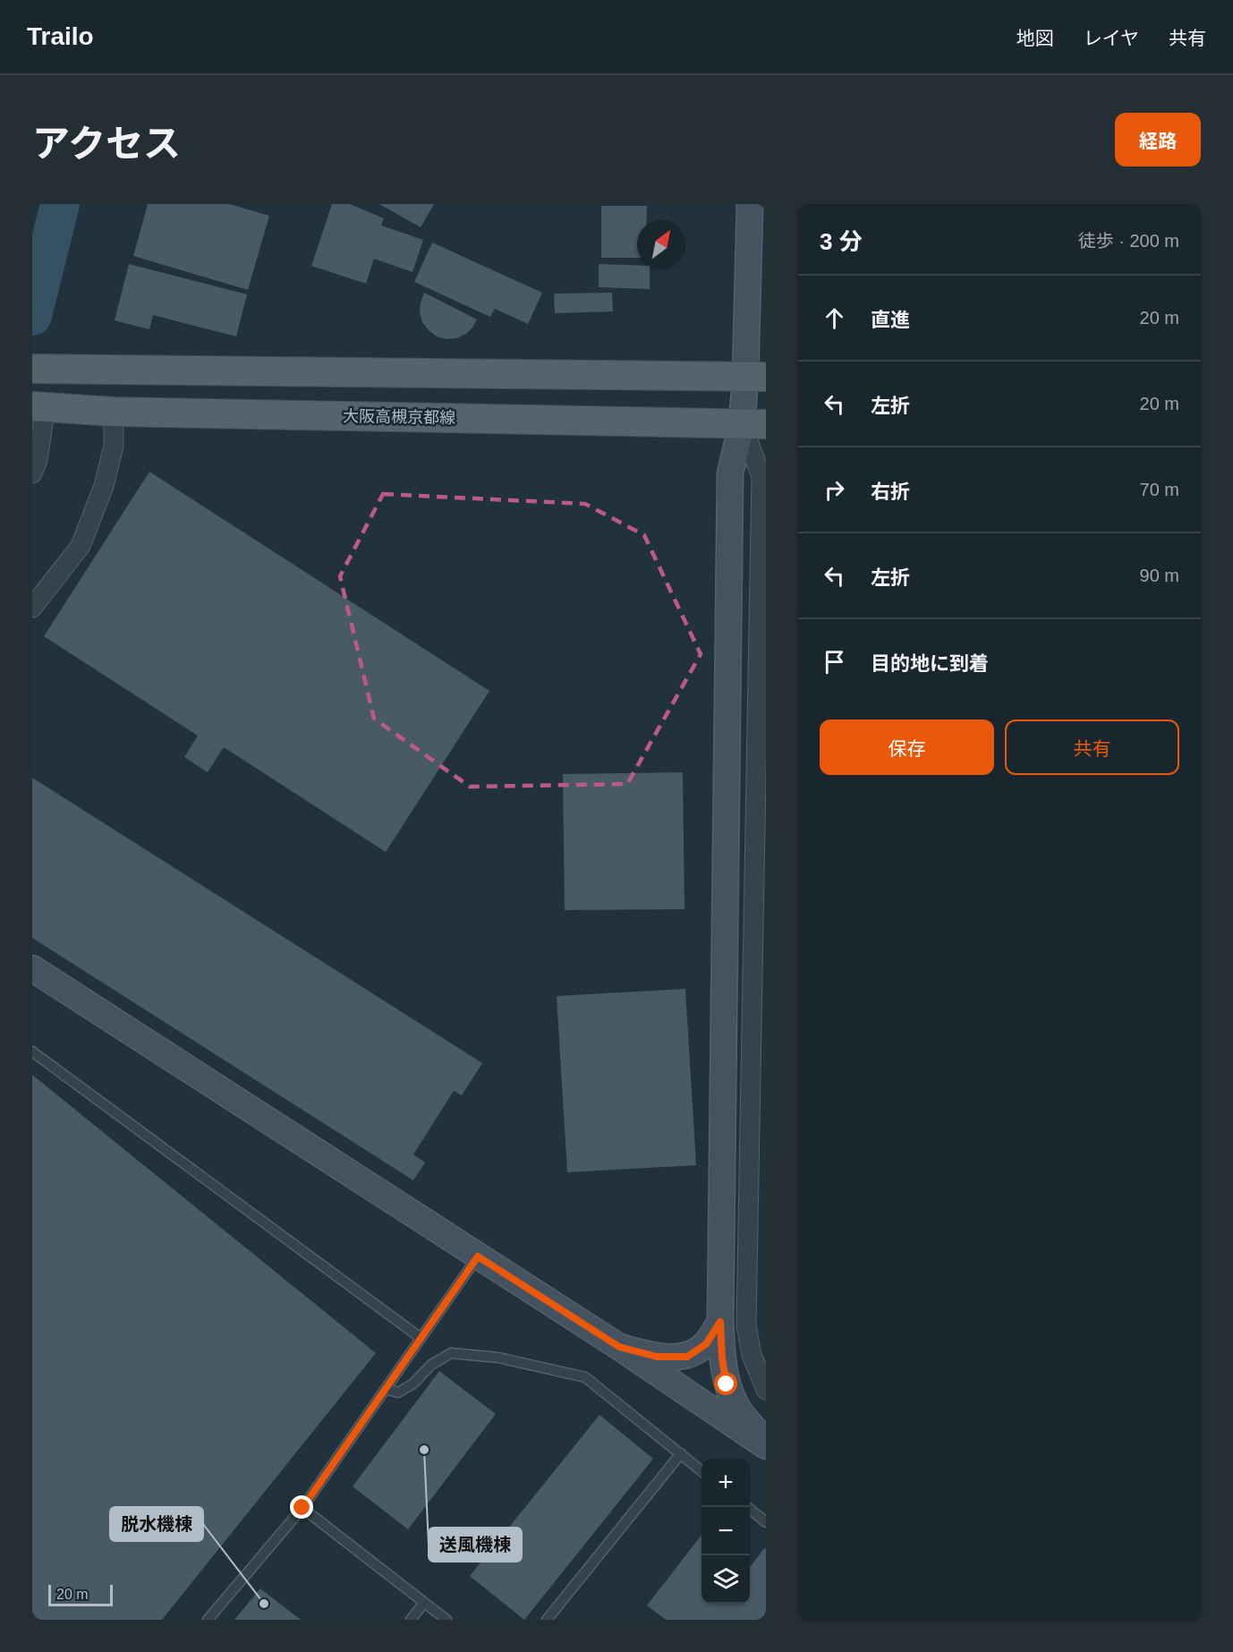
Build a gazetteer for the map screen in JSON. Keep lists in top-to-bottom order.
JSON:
{
  "streets": {
    "main road": ["大阪高槻京都線"]
  },
  "places": ["送風機棟", "脱水機棟"],
  "scale_bar": "20 m",
  "north": "top right",
  "page": {
    "header": "Trailo",
    "nav": ["地図", "レイヤ", "共有"],
    "title": "アクセス",
    "buttons": [
      "経路",
      ["保存", "共有"]
    ],
    "heading": ["3 分", "徒歩 · 200 m"],
    "list": [
      ["直進", "20 m"],
      ["左折", "20 m"],
      ["右折", "70 m"],
      ["左折", "90 m"],
      "目的地に到着"
    ],
    "map_buttons": ["+", "−"],
    "scale": "20 m"
  }
}
